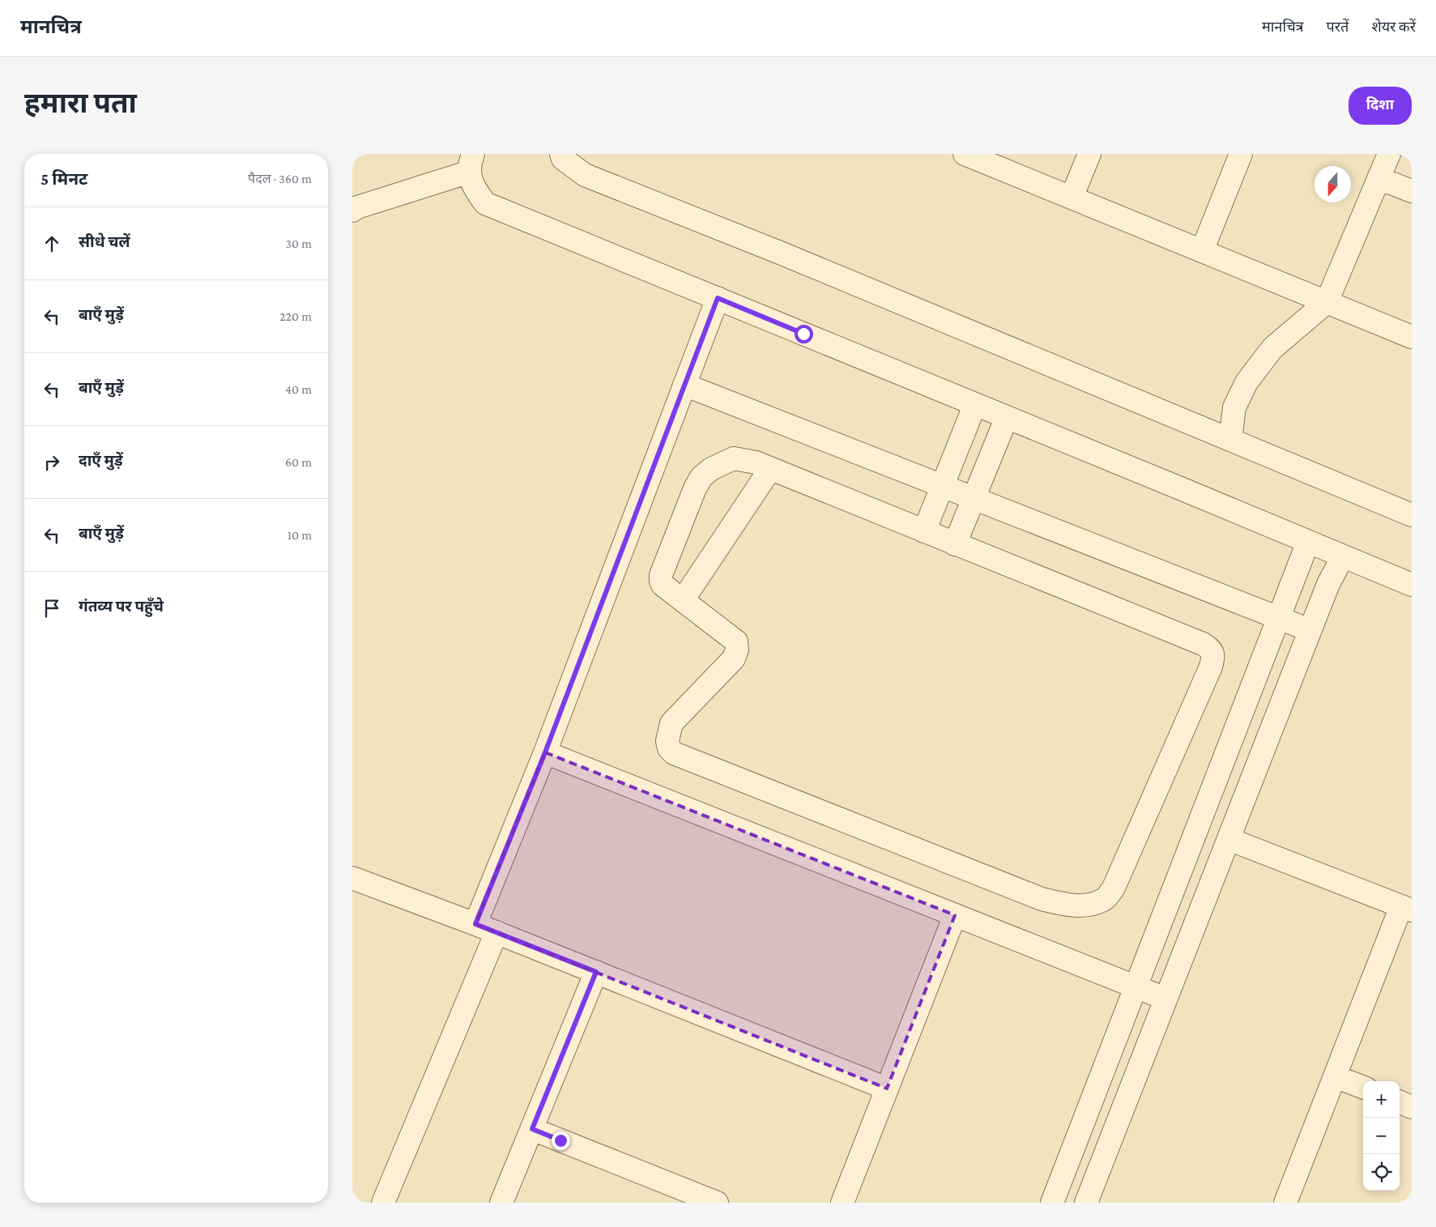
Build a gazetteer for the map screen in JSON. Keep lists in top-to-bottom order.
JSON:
{
  "north": "bottom",
  "page": {
    "header": "मानचित्र",
    "nav": ["मानचित्र", "परतें", "शेयर करें"],
    "buttons": "दिशा",
    "title": "हमारा पता",
    "heading": ["5 मिनट", "पैदल · 360 m"],
    "list": [
      ["सीधे चलें", "30 m"],
      ["बाएँ मुड़ें", "220 m"],
      ["बाएँ मुड़ें", "40 m"],
      ["दाएँ मुड़ें", "60 m"],
      ["बाएँ मुड़ें", "10 m"],
      "गंतव्य पर पहुँचे"
    ],
    "map_buttons": ["+", "−"]
  }
}
